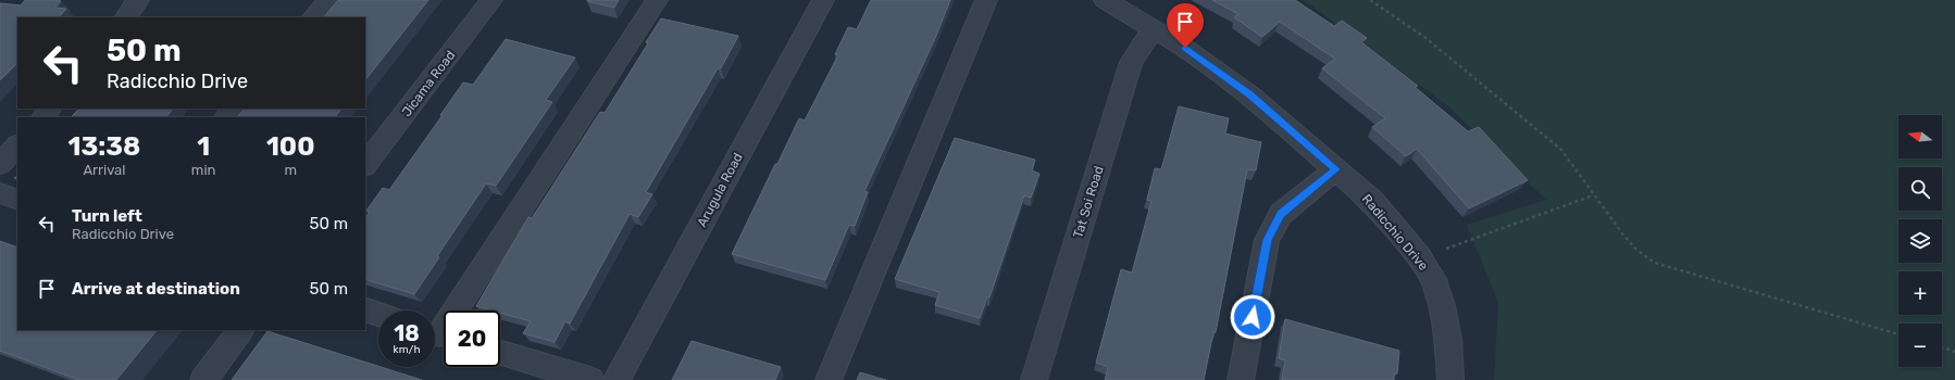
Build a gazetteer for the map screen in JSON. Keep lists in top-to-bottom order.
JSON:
{
  "streets": {
    "street": [
      "Jicama Road",
      "Arugula Road",
      "Tat Soi Road",
      "Radicchio Drive"
    ]
  },
  "crossings": [
    ["Tat Soi Road", "Radicchio Drive"]
  ],
  "north": "left",
  "page": {
    "turn": ["50 m", "Radicchio Drive"],
    "map_buttons": ["+", "−"],
    "eta": [
      "13:38",
      "Arrival",
      "1",
      "min",
      "100",
      "m"
    ],
    "list": [
      {
        "name": "Turn left",
        "note": "Radicchio Drive",
        "value": "50 m"
      },
      {
        "name": "Arrive at destination",
        "value": "50 m"
      }
    ],
    "speed": "18 km/h",
    "limit": "20"
  }
}
